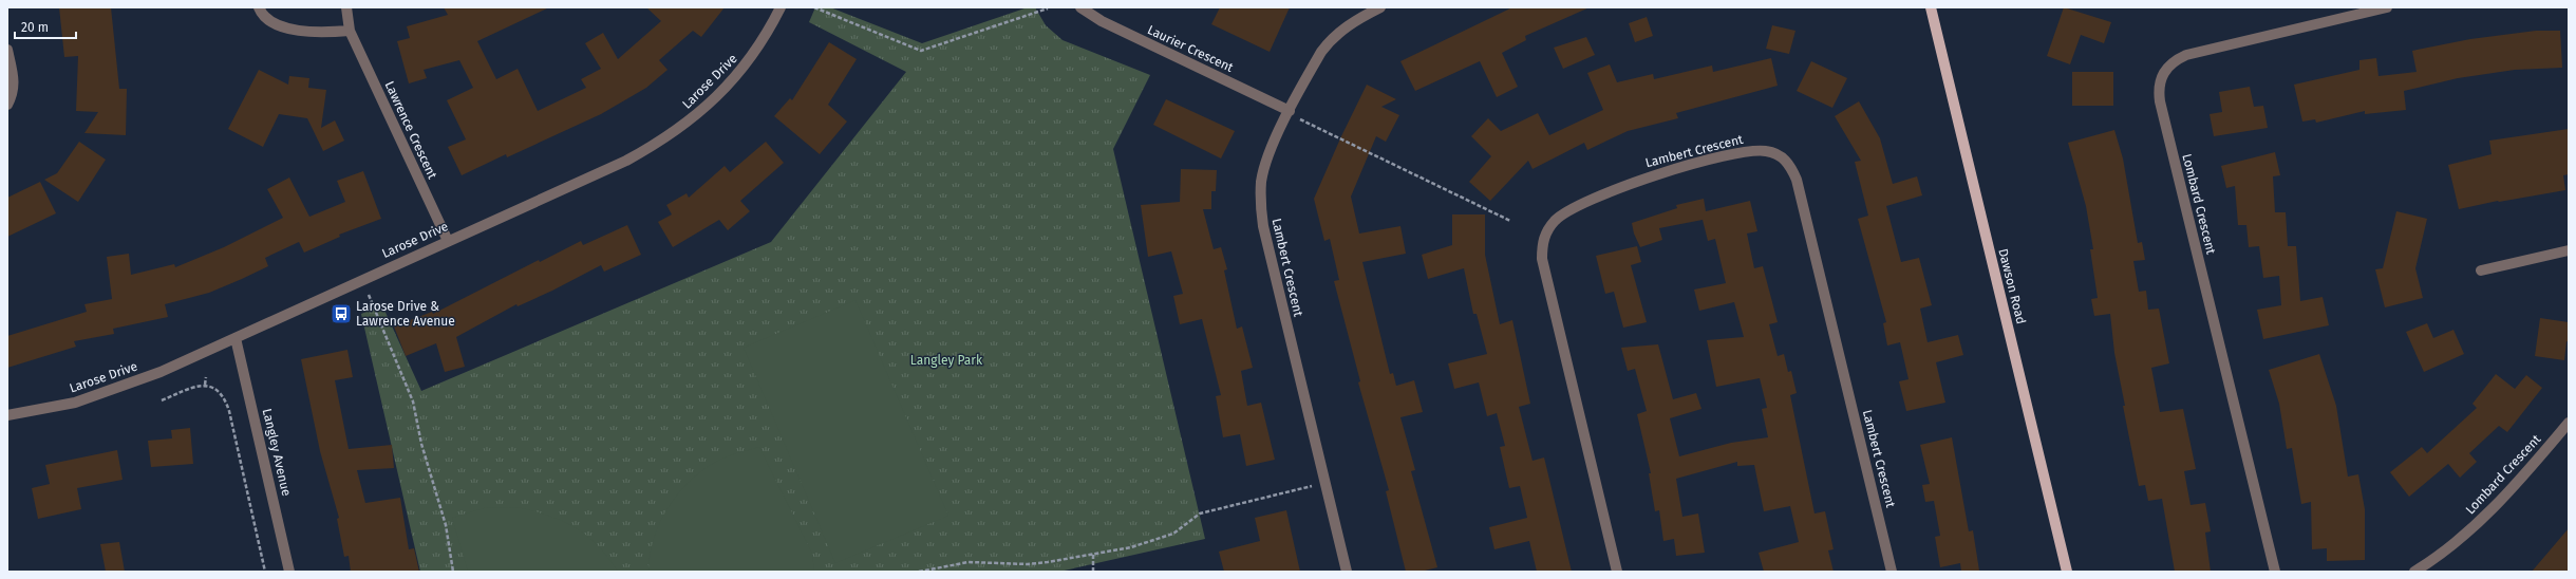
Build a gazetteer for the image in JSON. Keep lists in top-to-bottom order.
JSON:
{
  "streets": {
    "main road": ["Dawson Road"],
    "street": [
      "Laurier Crescent",
      "Larose Drive",
      "Lawrence Crescent",
      "Lambert Crescent",
      "Lombard Crescent",
      "Langley Avenue"
    ]
  },
  "crossings": [
    ["Laurier Crescent", "Lambert Crescent"],
    ["Larose Drive", "Lawrence Crescent"],
    ["Larose Drive", "Langley Avenue"]
  ],
  "parks": ["Langley Park"],
  "places": {
    "bus stop": ["Larose Drive & Lawrence Avenue"]
  },
  "scale_bar": "20 m"
}
